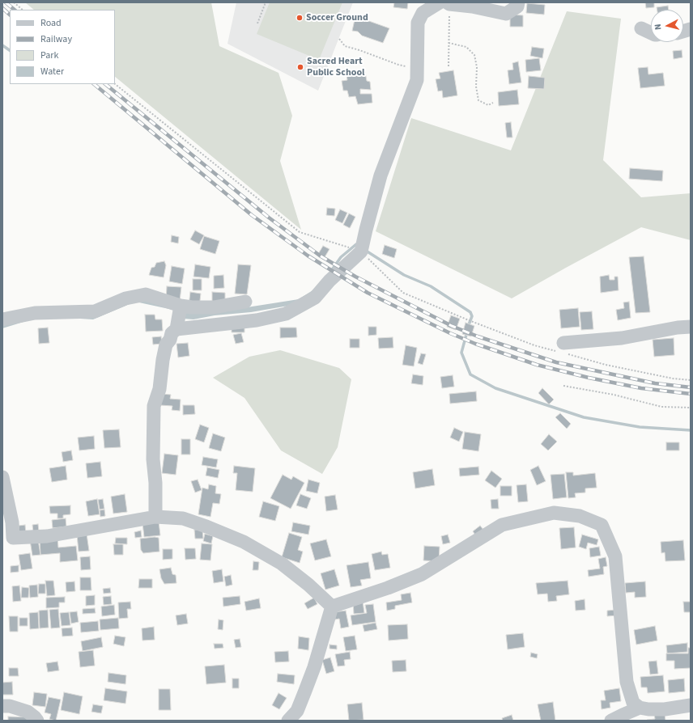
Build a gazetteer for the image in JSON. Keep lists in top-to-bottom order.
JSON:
{
  "places": ["Soccer Ground", "Sacred Heart Public School"],
  "legend": [
    "Road",
    "Railway",
    "Park",
    "Water"
  ],
  "north": "left"
}
